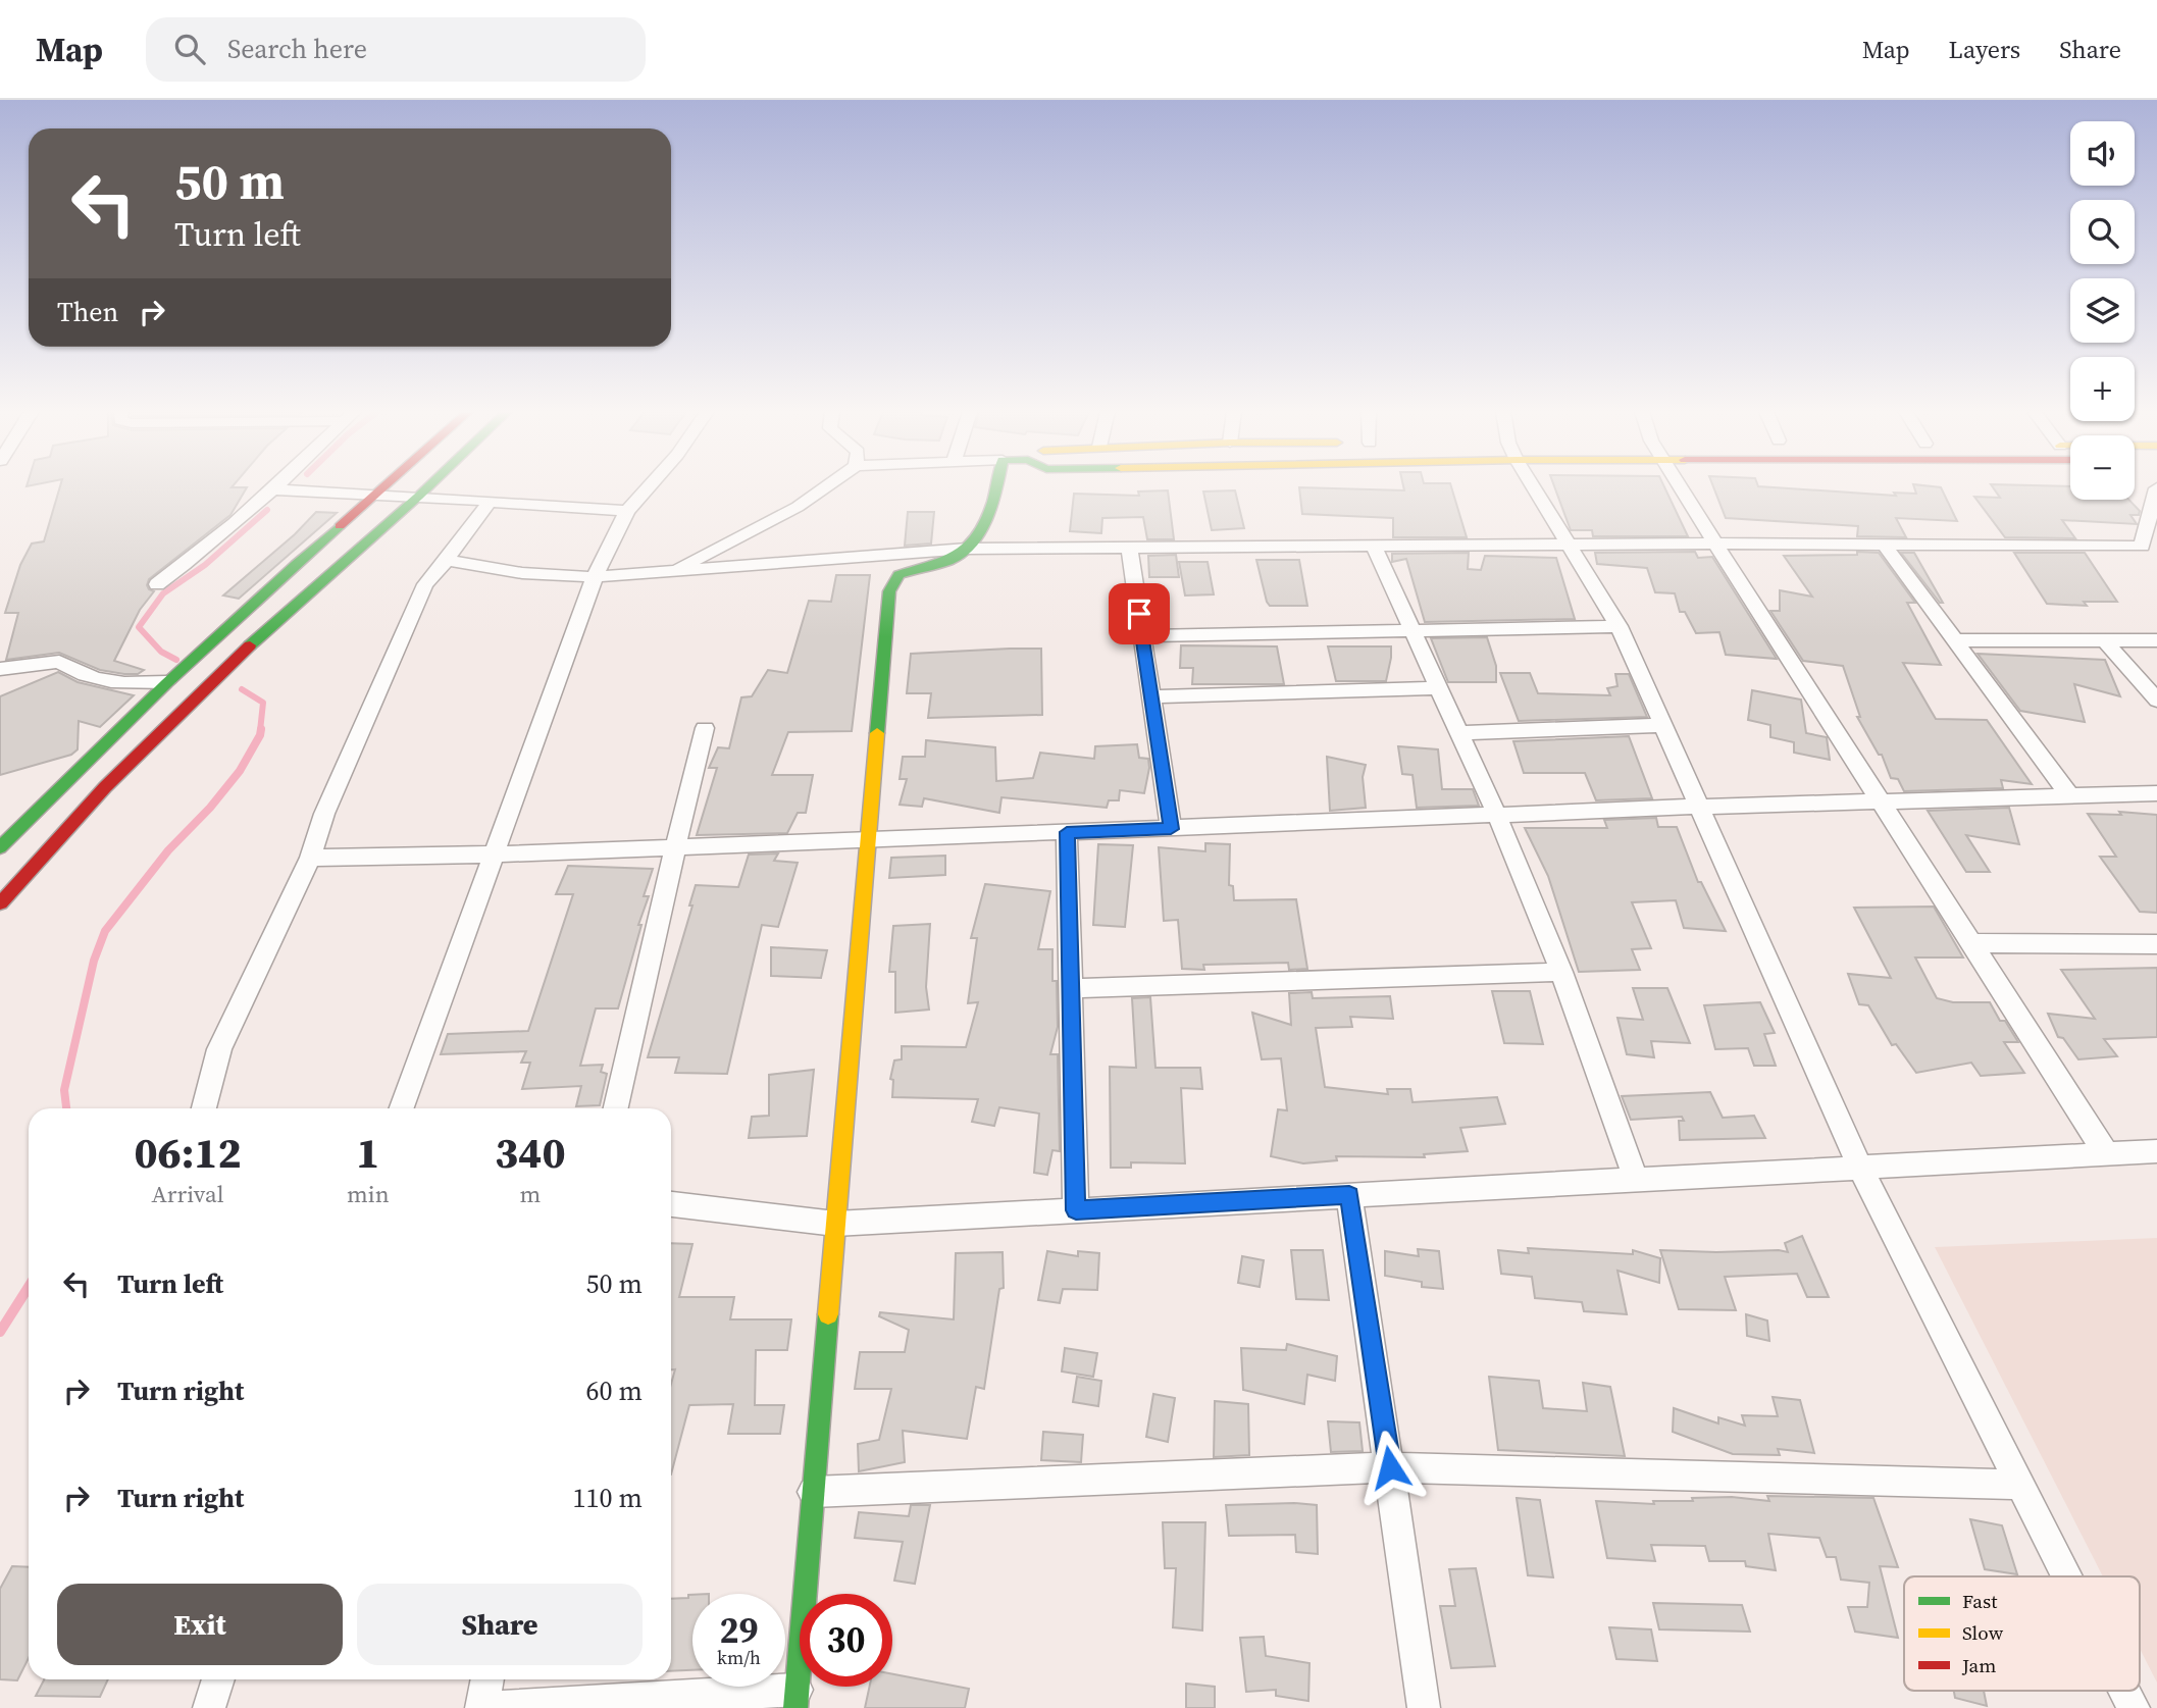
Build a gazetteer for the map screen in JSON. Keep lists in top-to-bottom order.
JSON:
{
  "legend": ["Fast", "Slow", "Jam"],
  "page": {
    "header": "Map",
    "search": "Search here",
    "nav": ["Map", "Layers", "Share"],
    "map_buttons": ["+", "−"],
    "turn": ["50 m", "Turn left"],
    "then": "Then",
    "eta": [
      "06:12",
      "Arrival",
      "1",
      "min",
      "340",
      "m"
    ],
    "list": [
      {
        "name": "Turn left",
        "value": "50 m"
      },
      {
        "name": "Turn right",
        "value": "60 m"
      },
      {
        "name": "Turn right",
        "value": "110 m"
      }
    ],
    "buttons": ["Exit", "Share"],
    "speed": "29 km/h",
    "limit": "30"
  }
}
